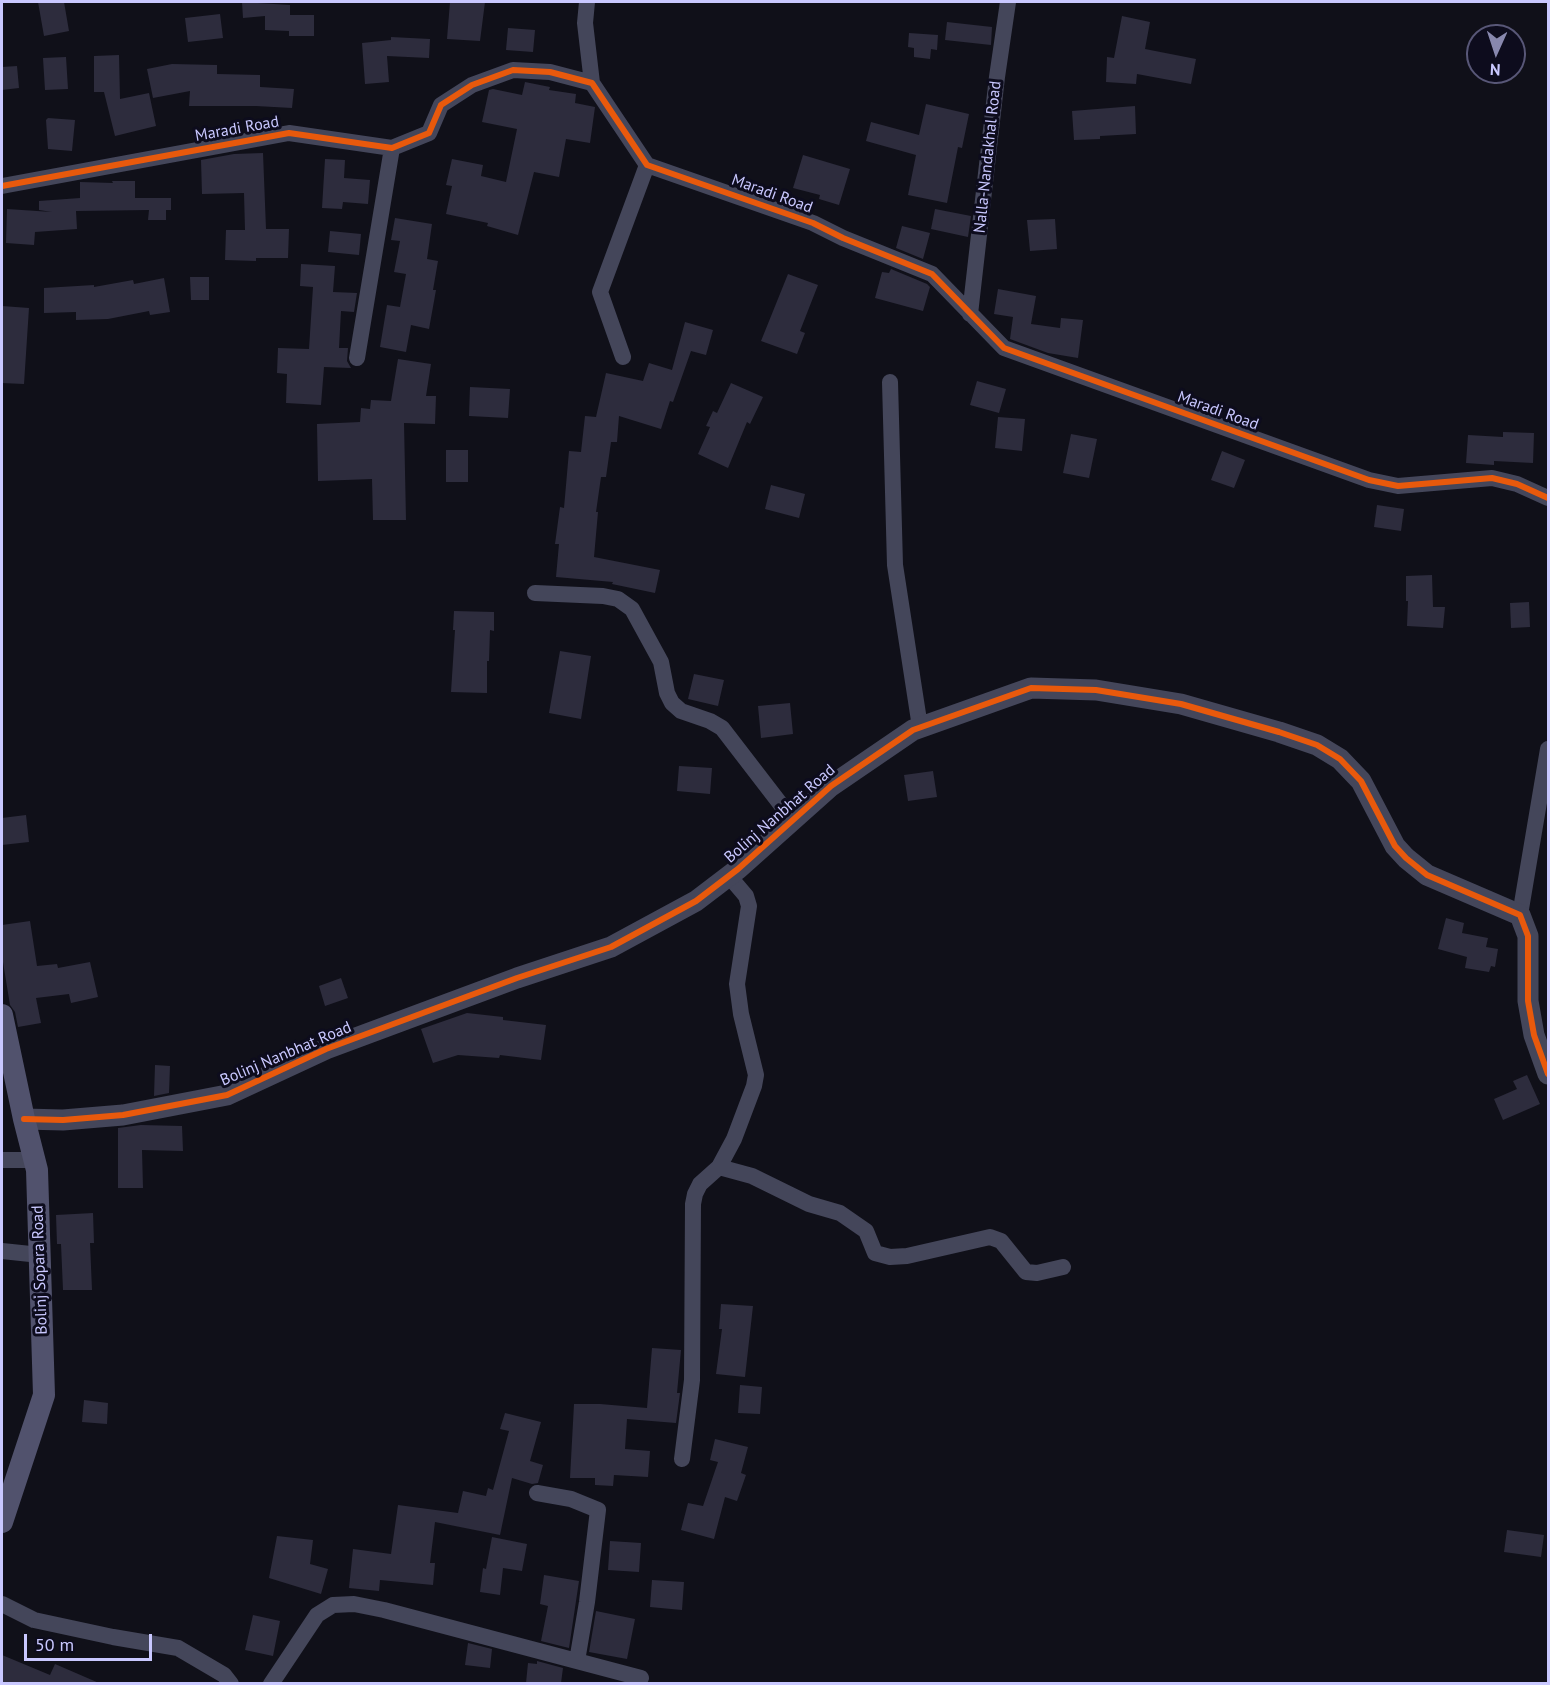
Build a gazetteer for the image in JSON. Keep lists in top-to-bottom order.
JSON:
{
  "streets": {
    "main road": ["Bolinj Sopara Road"],
    "street": ["Maradi Road", "Nalla-Nandakhal Road", "Bolinj Nanbhat Road"]
  },
  "crossings": [
    ["Maradi Road", "Nalla-Nandakhal Road"],
    ["Bolinj Nanbhat Road", "Bolinj Sopara Road"]
  ],
  "scale_bar": "50 m",
  "north": "bottom"
}
